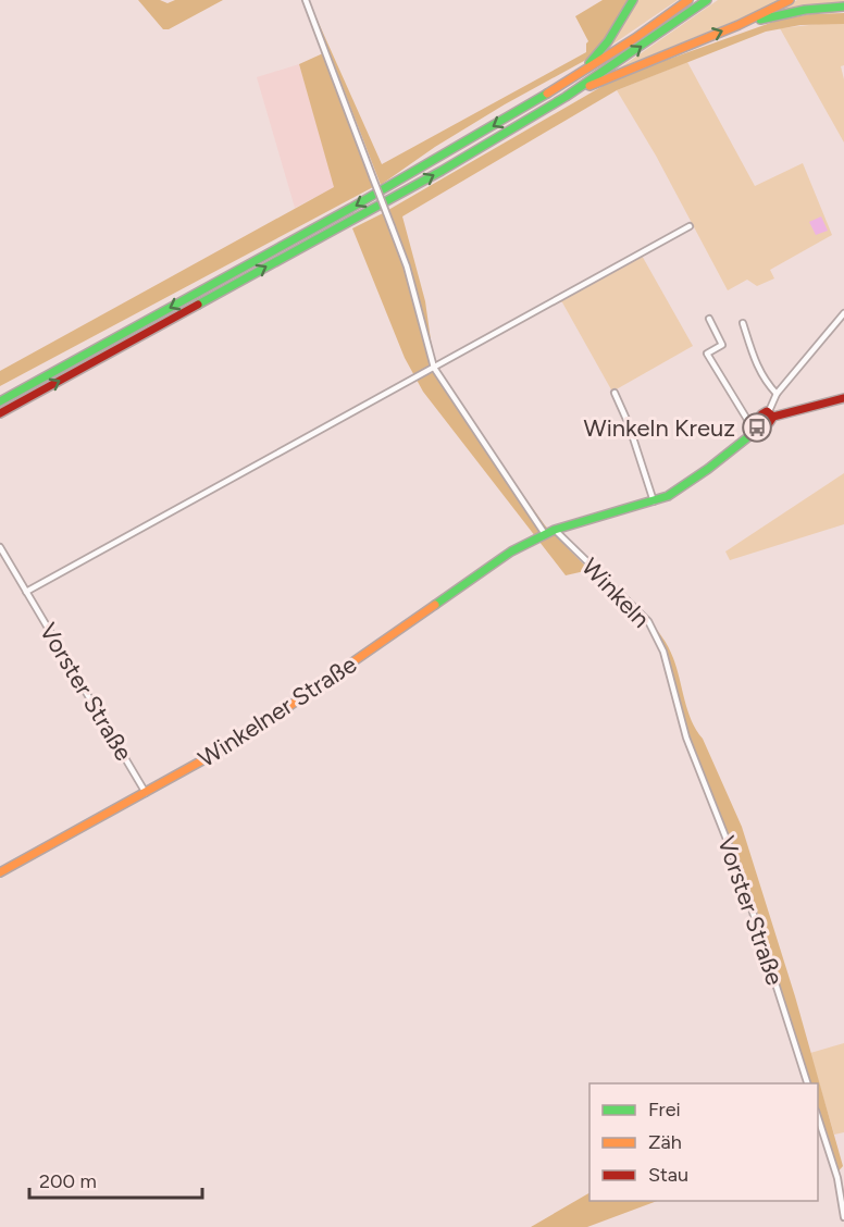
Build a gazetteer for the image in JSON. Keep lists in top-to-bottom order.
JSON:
{
  "streets": {
    "main road": ["Winkeln", "Winkelner Straße"],
    "street": ["Vorster Straße"]
  },
  "crossings": [
    ["Winkeln", "Vorster Straße"],
    ["Winkeln", "Winkelner Straße"],
    ["Vorster Straße", "Winkelner Straße"]
  ],
  "places": {
    "bus stop": ["Winkeln Kreuz"]
  },
  "legend": ["Frei", "Zäh", "Stau"],
  "scale_bar": "200 m"
}
